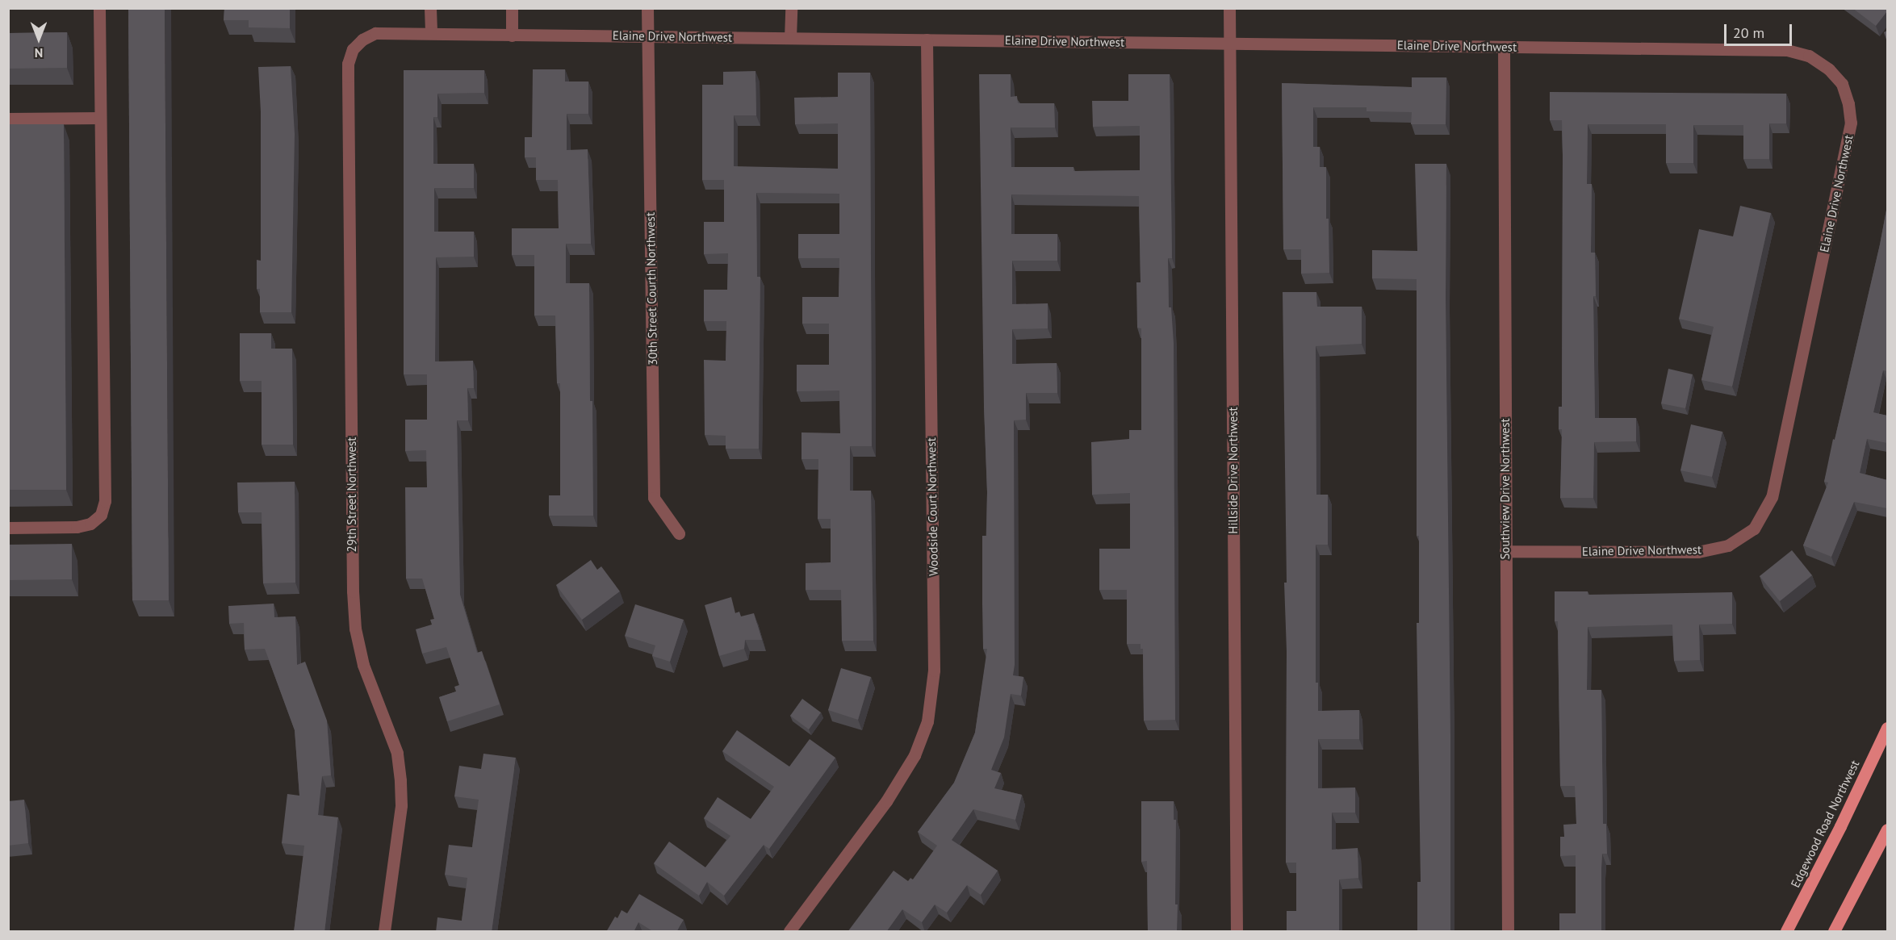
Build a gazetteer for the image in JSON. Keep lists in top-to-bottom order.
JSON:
{
  "streets": {
    "main road": ["Edgewood Road Northwest"],
    "street": [
      "Elaine Drive Northwest",
      "30th Street Courth Northwest",
      "Hillside Drive Northwest",
      "Southview Drive Northwest",
      "29th Street Northwest",
      "Woodside Court Northwest"
    ]
  },
  "crossings": [
    ["Elaine Drive Northwest", "30th Street Courth Northwest"],
    ["Elaine Drive Northwest", "Hillside Drive Northwest"],
    ["Elaine Drive Northwest", "Southview Drive Northwest"],
    ["Elaine Drive Northwest", "29th Street Northwest"],
    ["Elaine Drive Northwest", "Woodside Court Northwest"]
  ],
  "scale_bar": "20 m",
  "north": "bottom"
}
